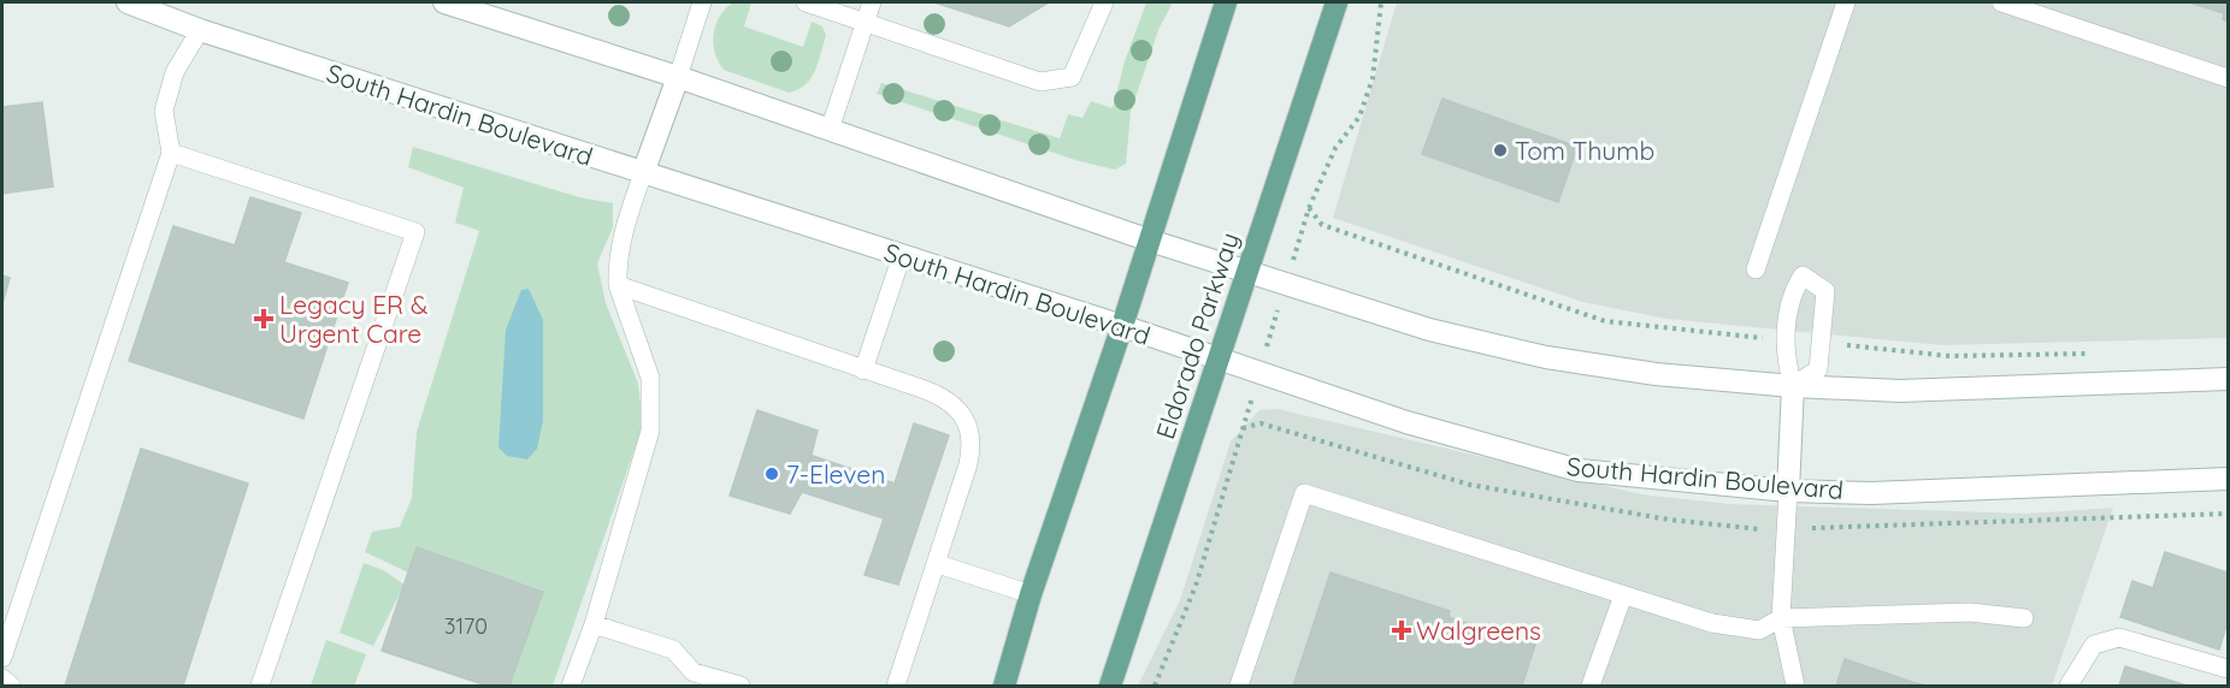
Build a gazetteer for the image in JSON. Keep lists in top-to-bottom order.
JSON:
{
  "streets": {
    "main road": ["South Hardin Boulevard", "Eldorado Parkway"]
  },
  "crossings": [
    ["South Hardin Boulevard", "Eldorado Parkway"]
  ],
  "places": {
    "other": ["Tom Thumb", "7-Eleven"],
    "health": ["Legacy ER & Urgent Care", "Walgreens"]
  },
  "house_numbers": ["3170"]
}
